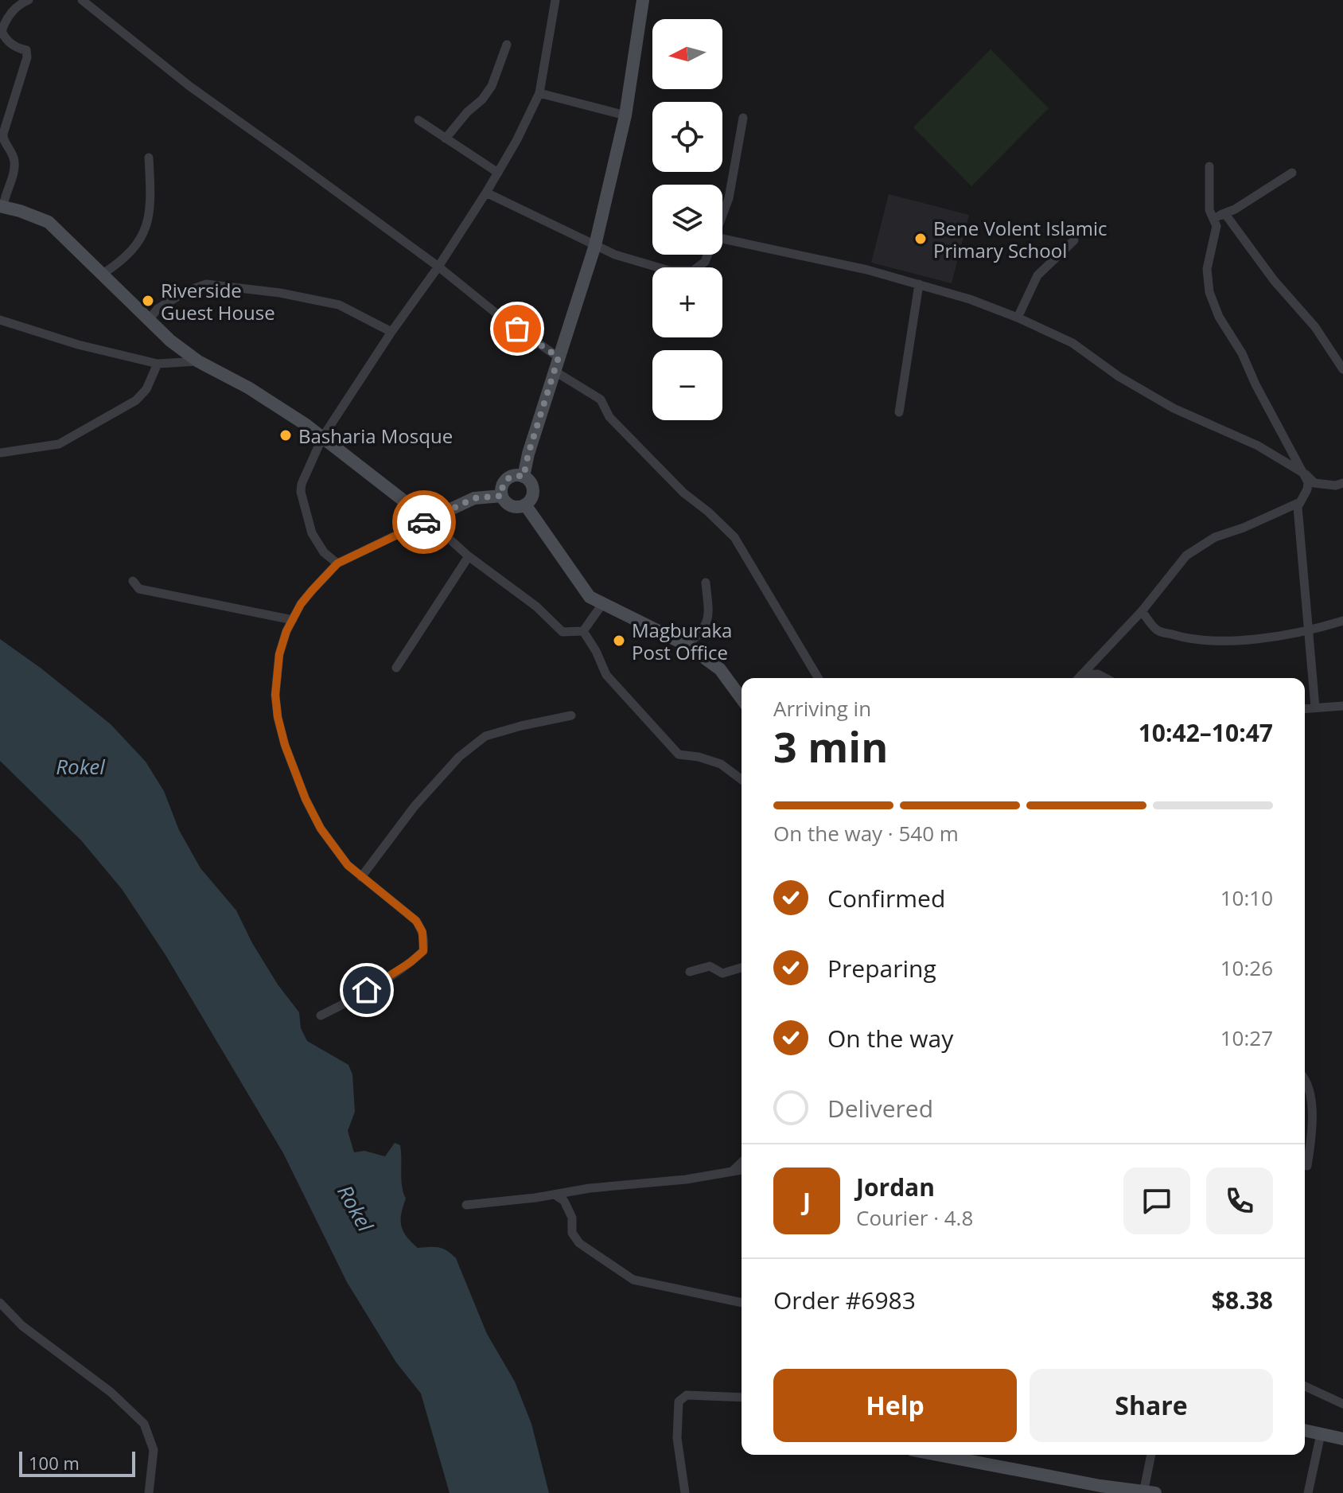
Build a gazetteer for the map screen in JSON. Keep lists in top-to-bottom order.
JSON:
{
  "water": ["Rokel"],
  "places": [
    "Bene Volent Islamic Primary School",
    "Riverside Guest House",
    "Basharia Mosque",
    "Magburaka Post Office"
  ],
  "scale_bar": "100 m",
  "north": "left",
  "page": {
    "map_buttons": ["+", "−"],
    "heading": ["3 min", "Arriving in", "10:42–10:47"],
    "panel": [
      "Jordan",
      "Courier · 4.8",
      "Order #6983",
      "$8.38"
    ],
    "bar": "On the way · 540 m",
    "list": [
      ["Confirmed", "10:10"],
      ["Preparing", "10:26"],
      ["On the way", "10:27"],
      "Delivered"
    ],
    "round": "J",
    "buttons": ["Help", "Share"],
    "scale": "100 m"
  }
}
